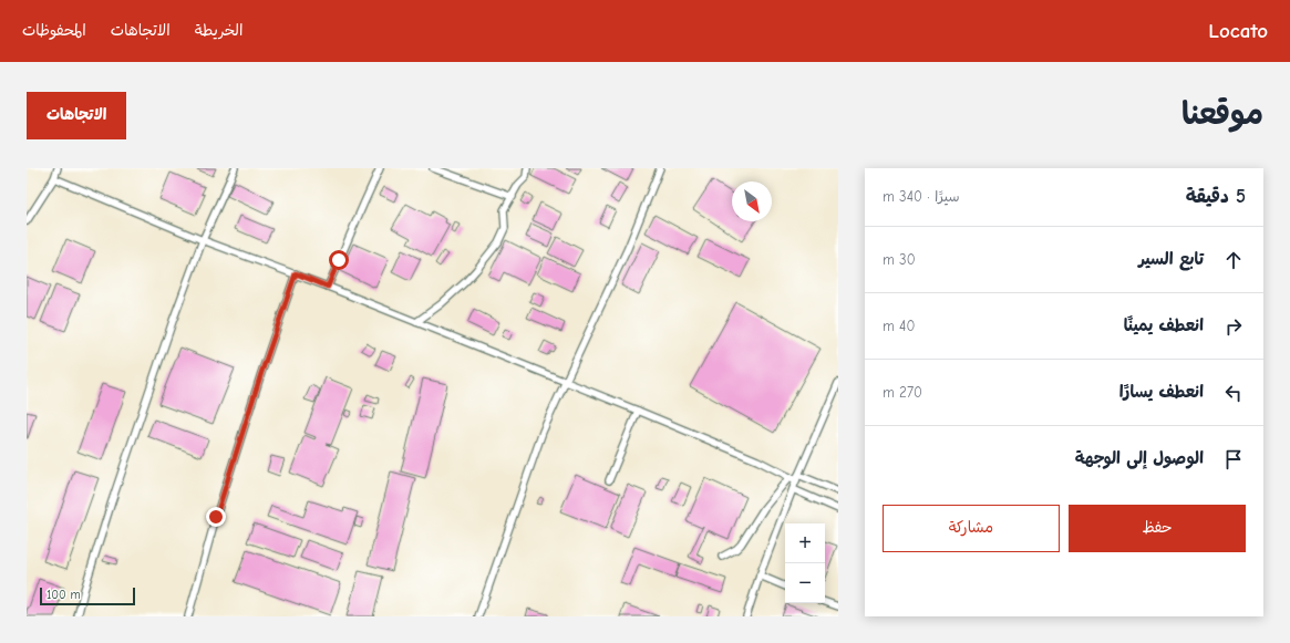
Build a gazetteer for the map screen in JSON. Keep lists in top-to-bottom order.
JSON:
{
  "scale_bar": "100 m",
  "north": "bottom right",
  "page": {
    "header": "Locato",
    "nav": ["الخريطة", "الاتجاهات", "المحفوظات"],
    "title": "موقعنا",
    "buttons": [
      "الاتجاهات",
      ["حفظ", "مشاركة"]
    ],
    "heading": ["5 دقيقة", "سيرًا · 340 m"],
    "list": [
      ["تابع السير", "30 m"],
      ["انعطف يمينًا", "40 m"],
      ["انعطف يسارًا", "270 m"],
      "الوصول إلى الوجهة"
    ],
    "map_buttons": ["+", "−"],
    "scale": "100 m"
  }
}
